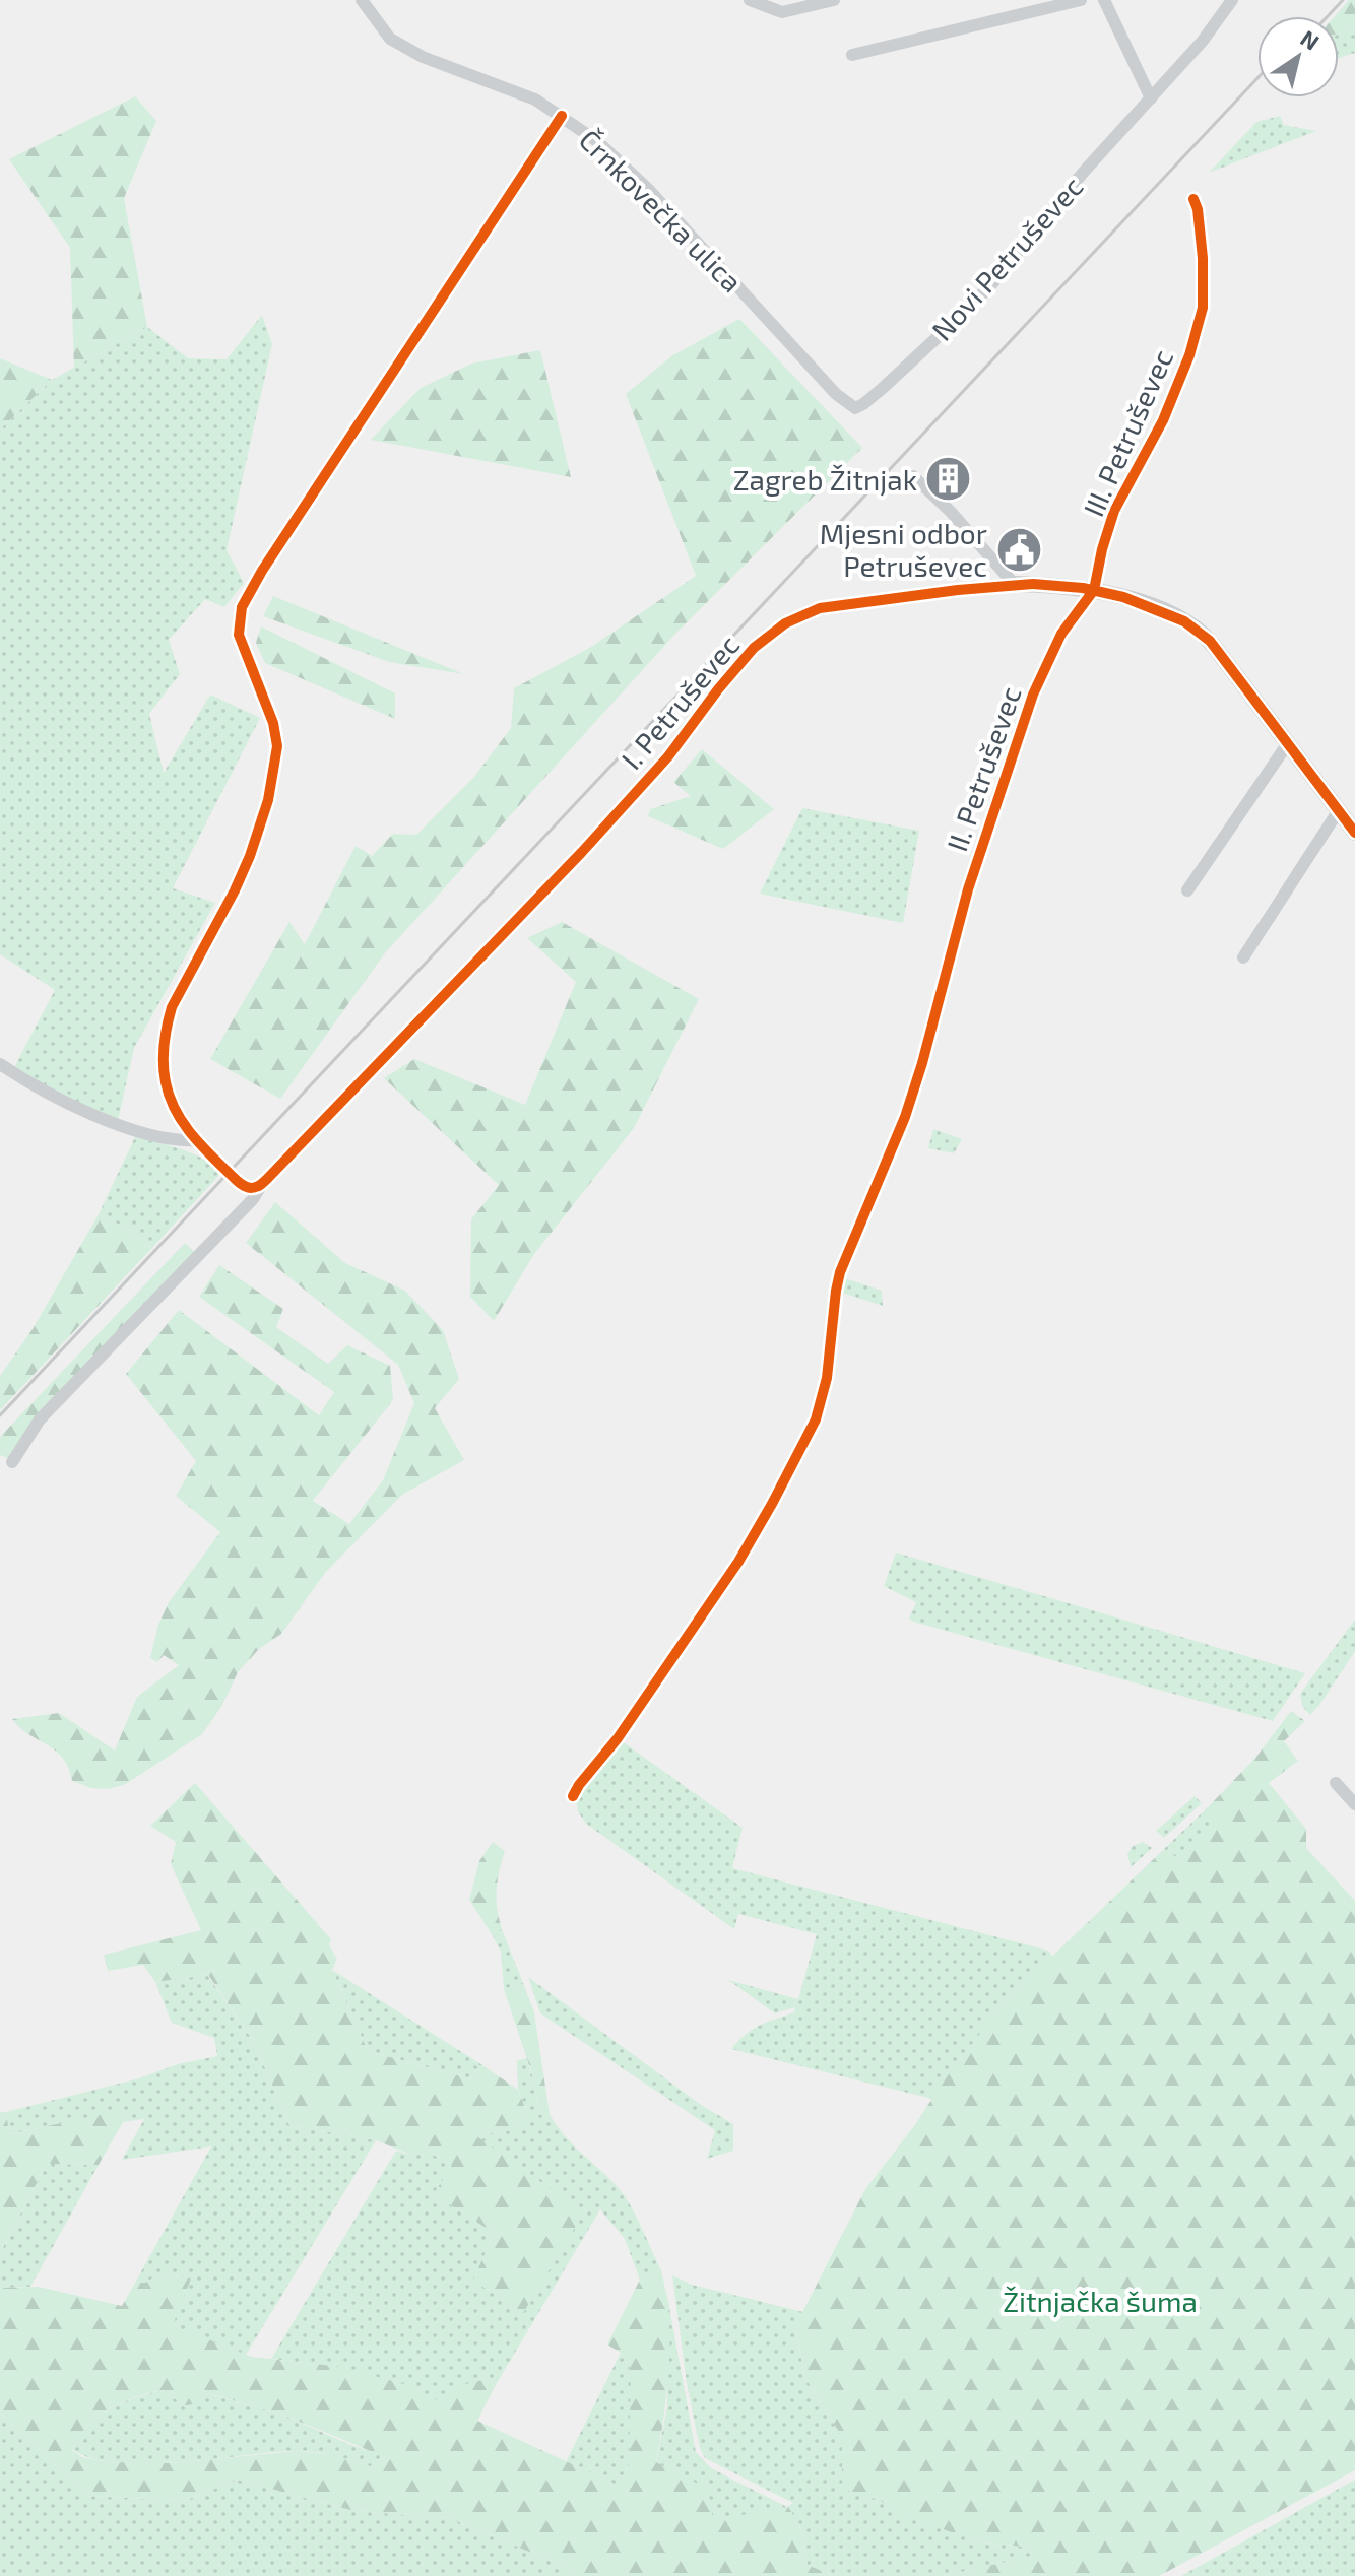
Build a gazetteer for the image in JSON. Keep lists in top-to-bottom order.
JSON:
{
  "streets": {
    "street": [
      "Črnkovečka ulica",
      "Novi Petruševec",
      "III. Petruševec",
      "I. Petruševec",
      "II. Petruševec"
    ]
  },
  "crossings": [
    ["Črnkovečka ulica", "Novi Petruševec"],
    ["III. Petruševec", "I. Petruševec"],
    ["III. Petruševec", "II. Petruševec"],
    ["I. Petruševec", "II. Petruševec"]
  ],
  "parks": ["Žitnjačka šuma"],
  "places": {
    "building": ["Zagreb Žitnjak"],
    "public building": ["Mjesni odbor Petruševec"]
  },
  "north": "top right"
}
